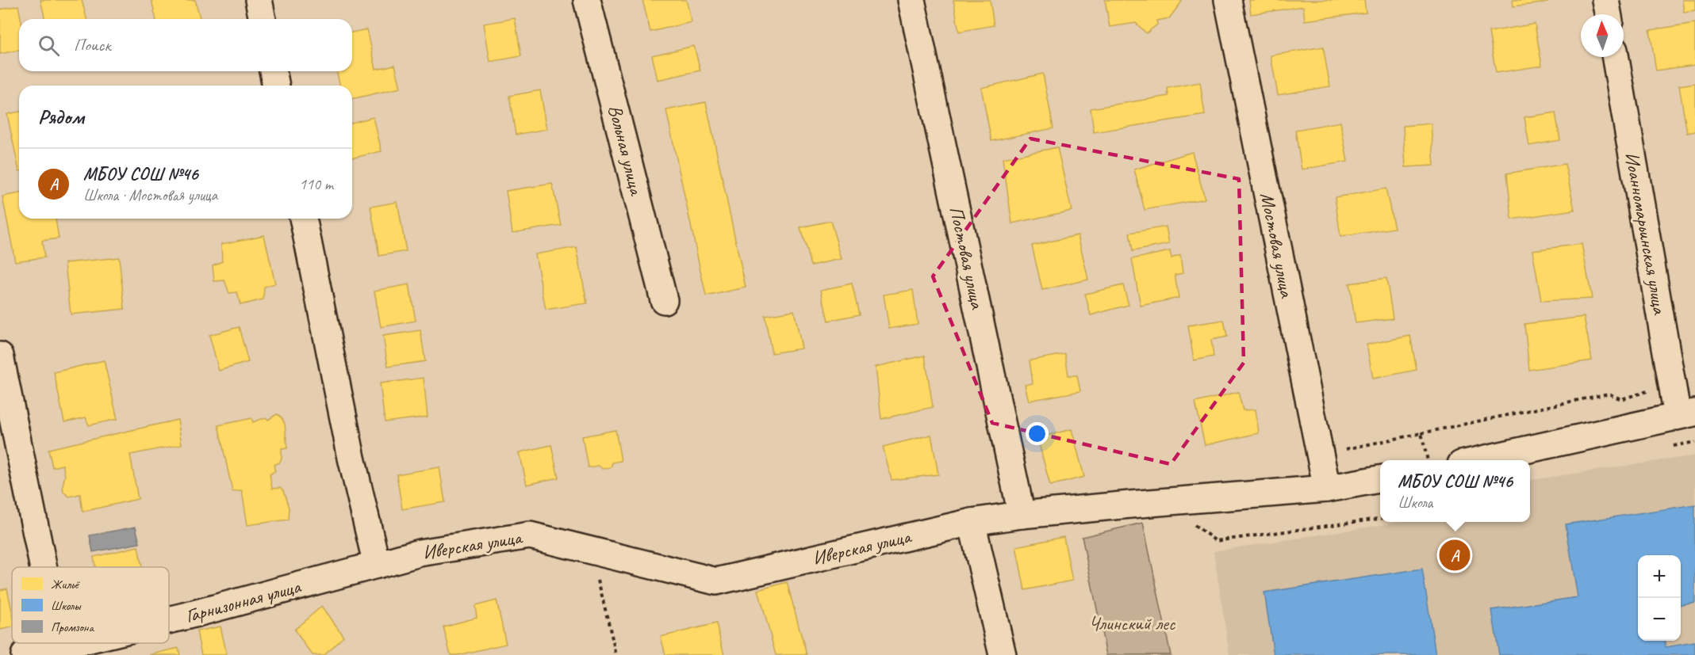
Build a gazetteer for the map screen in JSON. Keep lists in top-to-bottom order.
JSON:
{
  "streets": {
    "street": [
      "Вольная улица",
      "Иоанномарьинская улица",
      "Мостовая улица",
      "Постовая улица",
      "Иверская улица",
      "Гарнизонная улица"
    ]
  },
  "crossings": [
    ["Мостовая улица", "Иверская улица"],
    ["Постовая улица", "Иверская улица"],
    ["Иверская улица", "Гарнизонная улица"]
  ],
  "parks": ["Члинский лес"],
  "legend": ["Жильё", "Школы", "Промзона"],
  "north": "top",
  "page": {
    "search": "Поиск",
    "heading": "Рядом",
    "list": [
      {
        "mark": "A",
        "name": "МБОУ СОШ №46",
        "note": "Школа · Мостовая улица",
        "value": "110 m"
      }
    ],
    "popup": ["МБОУ СОШ №46", "Школа"],
    "pins": "A",
    "map_buttons": ["+", "−"]
  }
}
